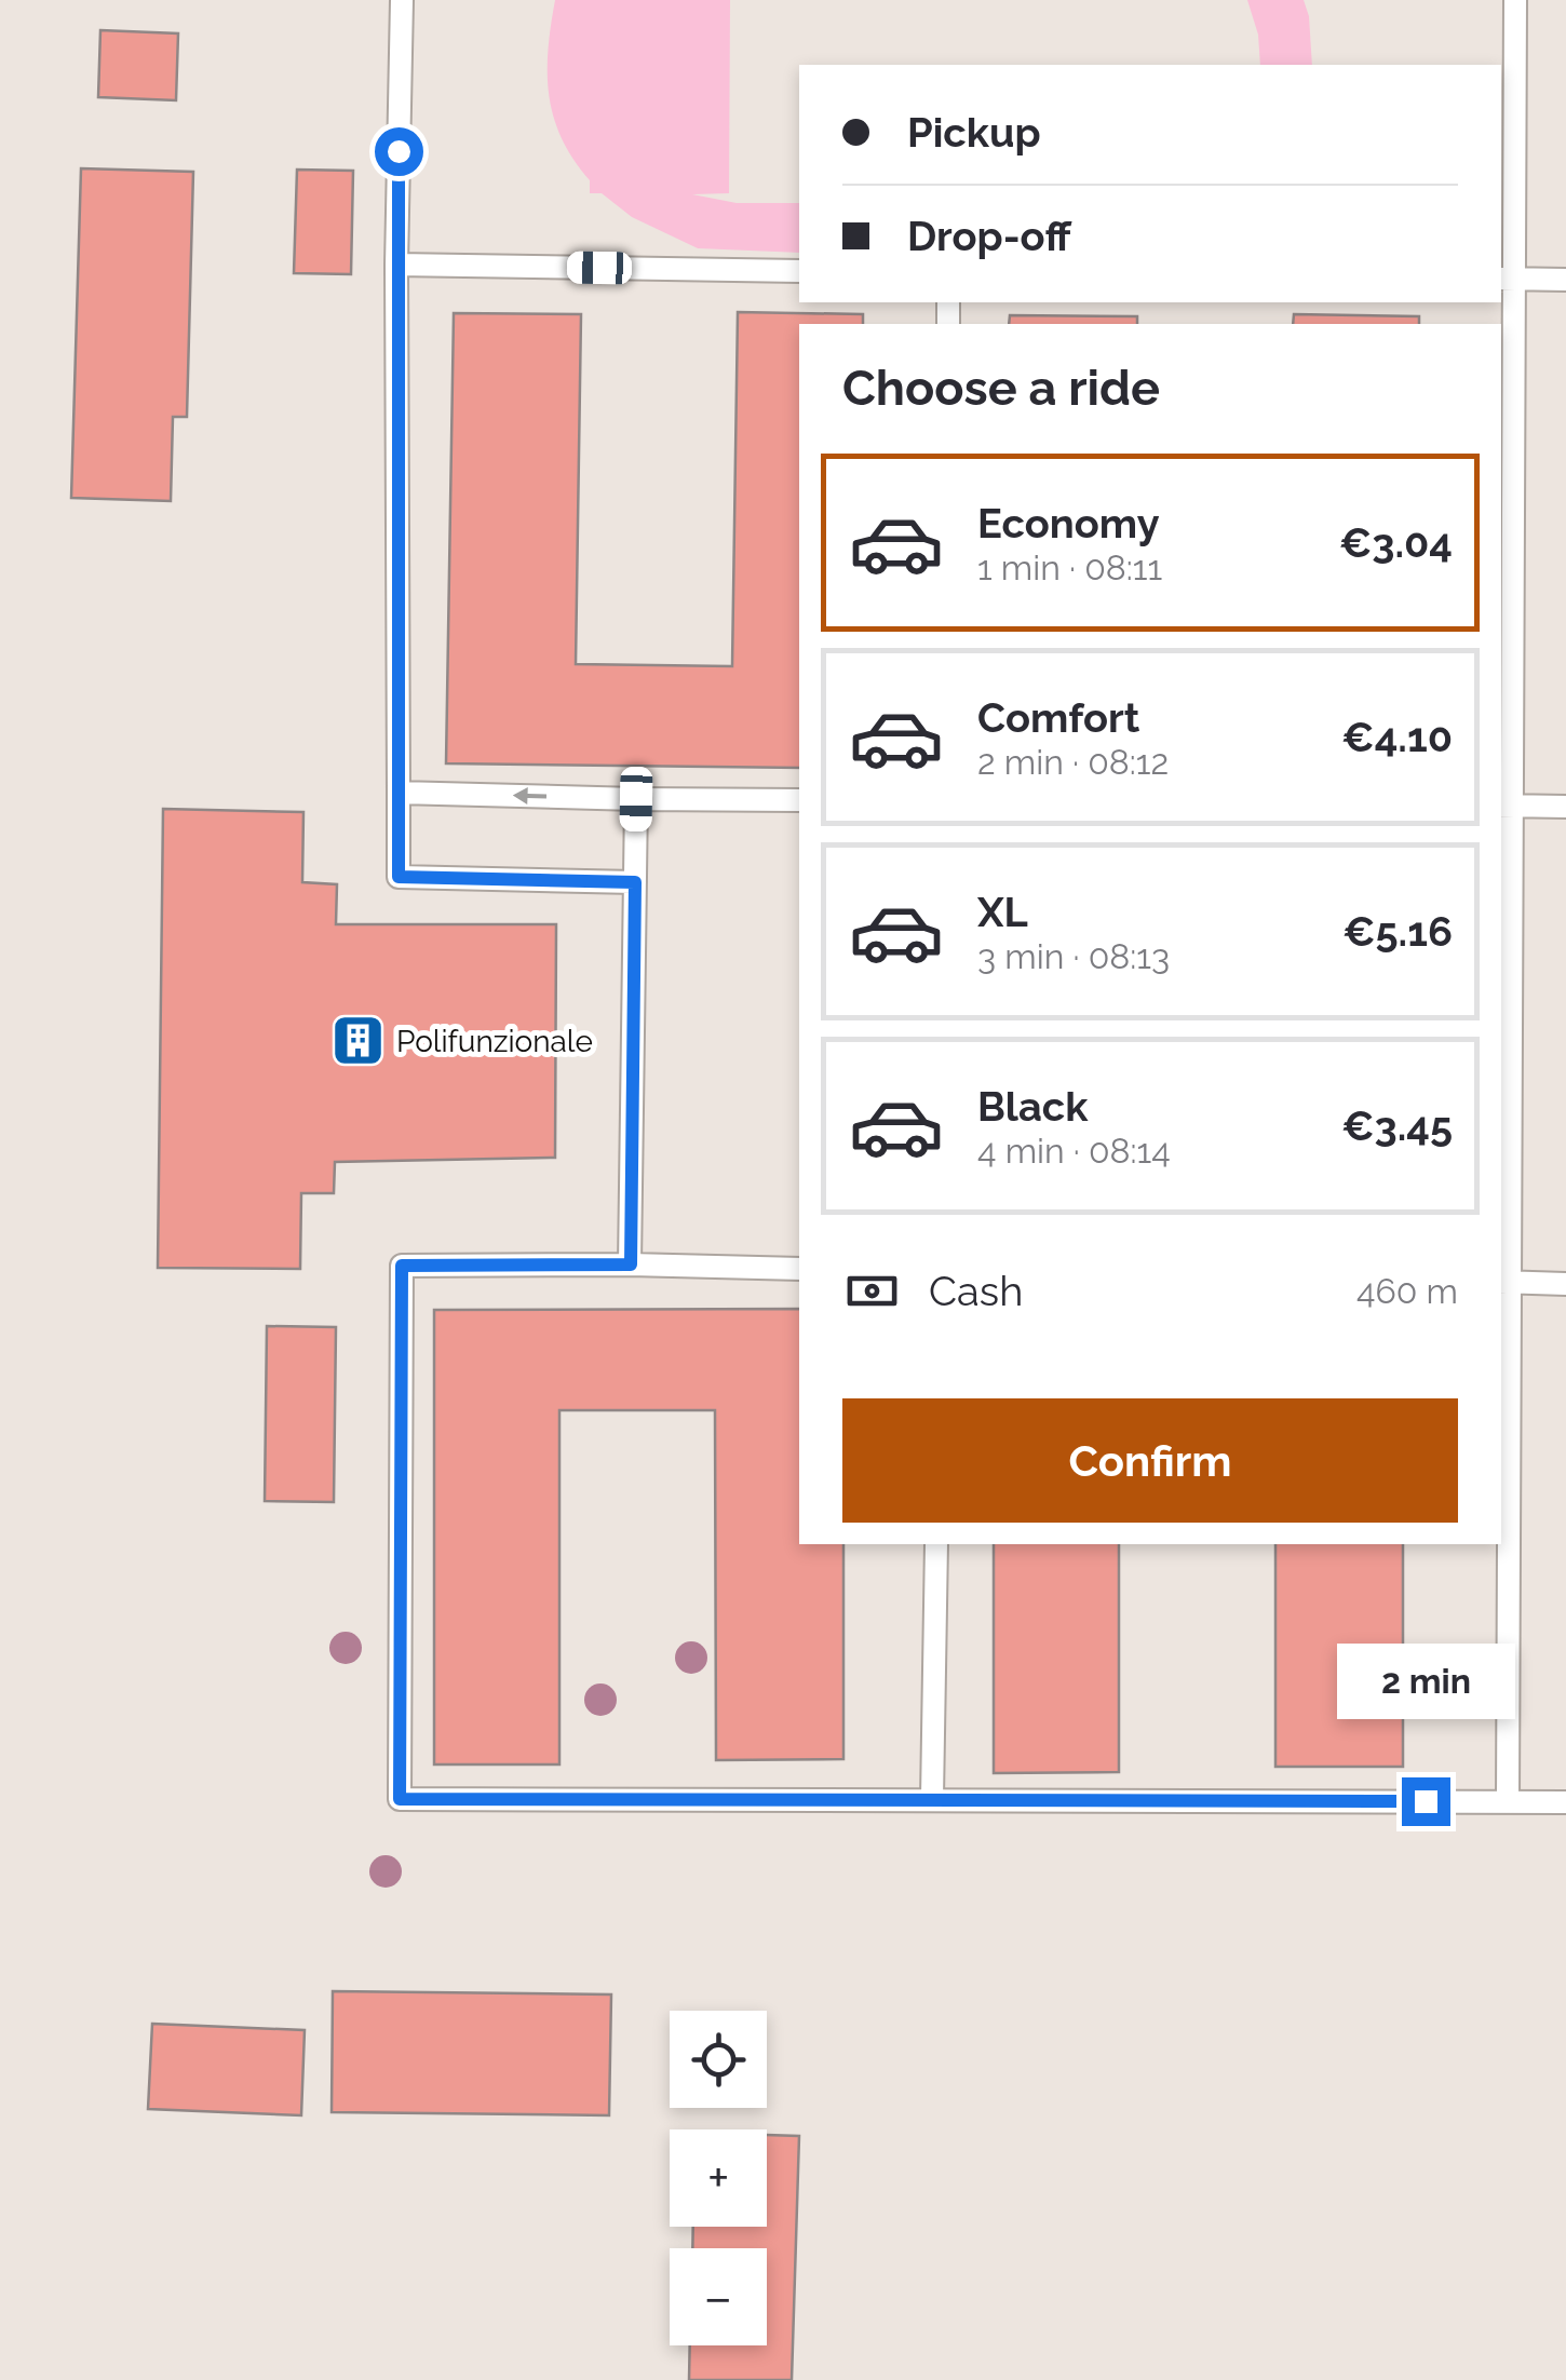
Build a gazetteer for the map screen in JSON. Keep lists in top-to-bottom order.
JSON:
{
  "places": {
    "building": ["Polifunzionale"]
  },
  "page": {
    "banner": ["Pickup", "Drop-off"],
    "heading": "Choose a ride",
    "list": [
      {
        "name": "Economy",
        "note": "1 min · 08:11",
        "value": "€3.04"
      },
      {
        "name": "Comfort",
        "note": "2 min · 08:12",
        "value": "€4.10"
      },
      {
        "name": "XL",
        "note": "3 min · 08:13",
        "value": "€5.16"
      },
      {
        "name": "Black",
        "note": "4 min · 08:14",
        "value": "€3.45"
      }
    ],
    "pay": ["Cash", "460 m"],
    "buttons": "Confirm",
    "bubble": "2 min",
    "map_buttons": ["+", "−"]
  }
}
